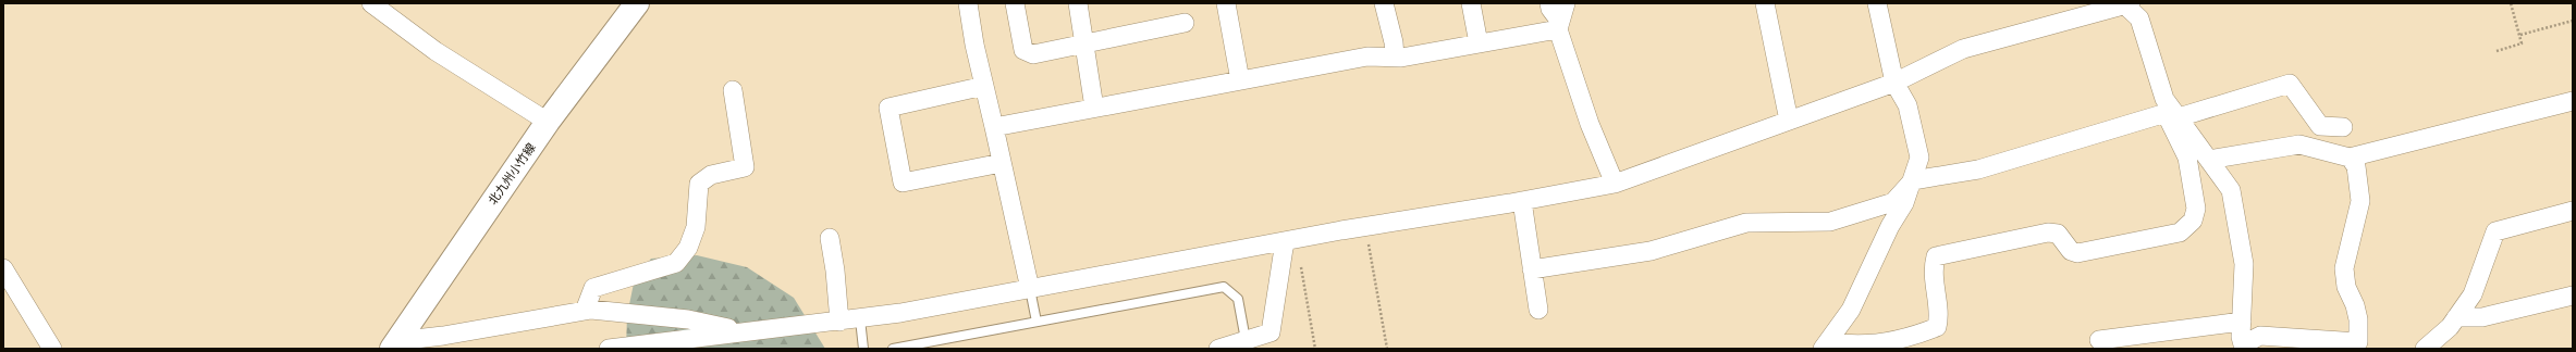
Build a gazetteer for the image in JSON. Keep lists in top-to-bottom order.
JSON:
{
  "streets": {
    "main road": ["北九州小竹線"]
  }
}
